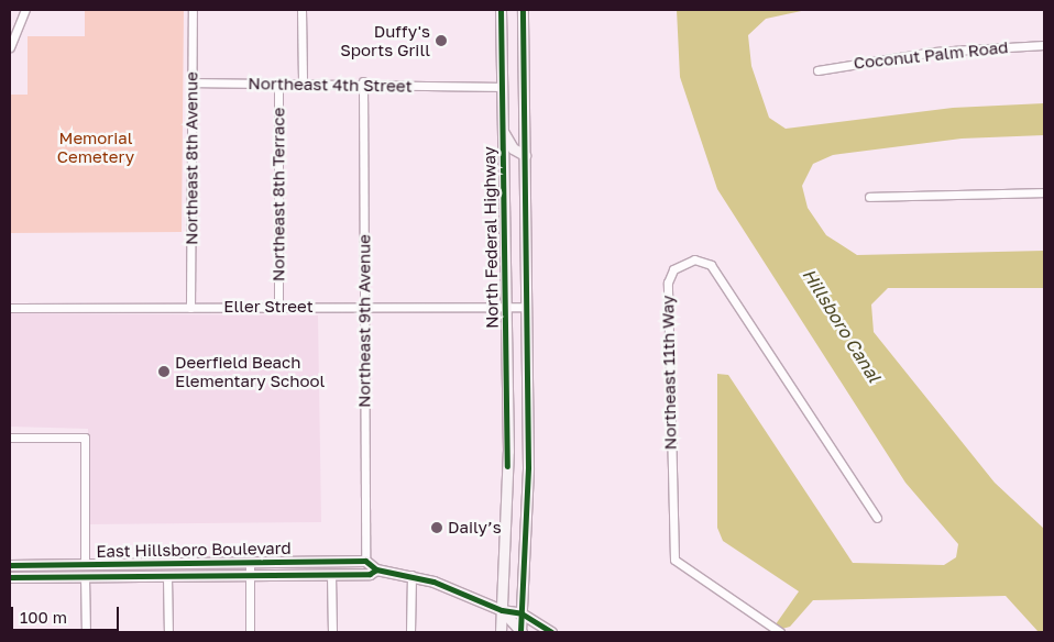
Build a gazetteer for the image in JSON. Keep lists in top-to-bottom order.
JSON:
{
  "streets": {
    "main road": ["North Federal Highway", "East Hillsboro Boulevard"],
    "street": [
      "Coconut Palm Road",
      "Northeast 4th Street",
      "Northeast 8th Avenue",
      "Northeast 8th Terrace",
      "Eller Street",
      "Northeast 9th Avenue",
      "Northeast 11th Way"
    ]
  },
  "crossings": [
    ["Northeast 4th Street", "Northeast 8th Avenue"],
    ["Northeast 4th Street", "Northeast 8th Terrace"],
    ["Northeast 4th Street", "North Federal Highway"],
    ["Northeast 4th Street", "Northeast 9th Avenue"],
    ["Northeast 8th Avenue", "Eller Street"],
    ["Northeast 8th Terrace", "Eller Street"],
    ["North Federal Highway", "Eller Street"],
    ["North Federal Highway", "East Hillsboro Boulevard"],
    ["Eller Street", "Northeast 9th Avenue"],
    ["Northeast 9th Avenue", "East Hillsboro Boulevard"]
  ],
  "water": ["Hillsboro Canal"],
  "parks": ["Memorial Cemetery"],
  "places": ["Duffy's Sports Grill", "Deerfield Beach Elementary School", "Daily’s"],
  "scale_bar": "100 m"
}
